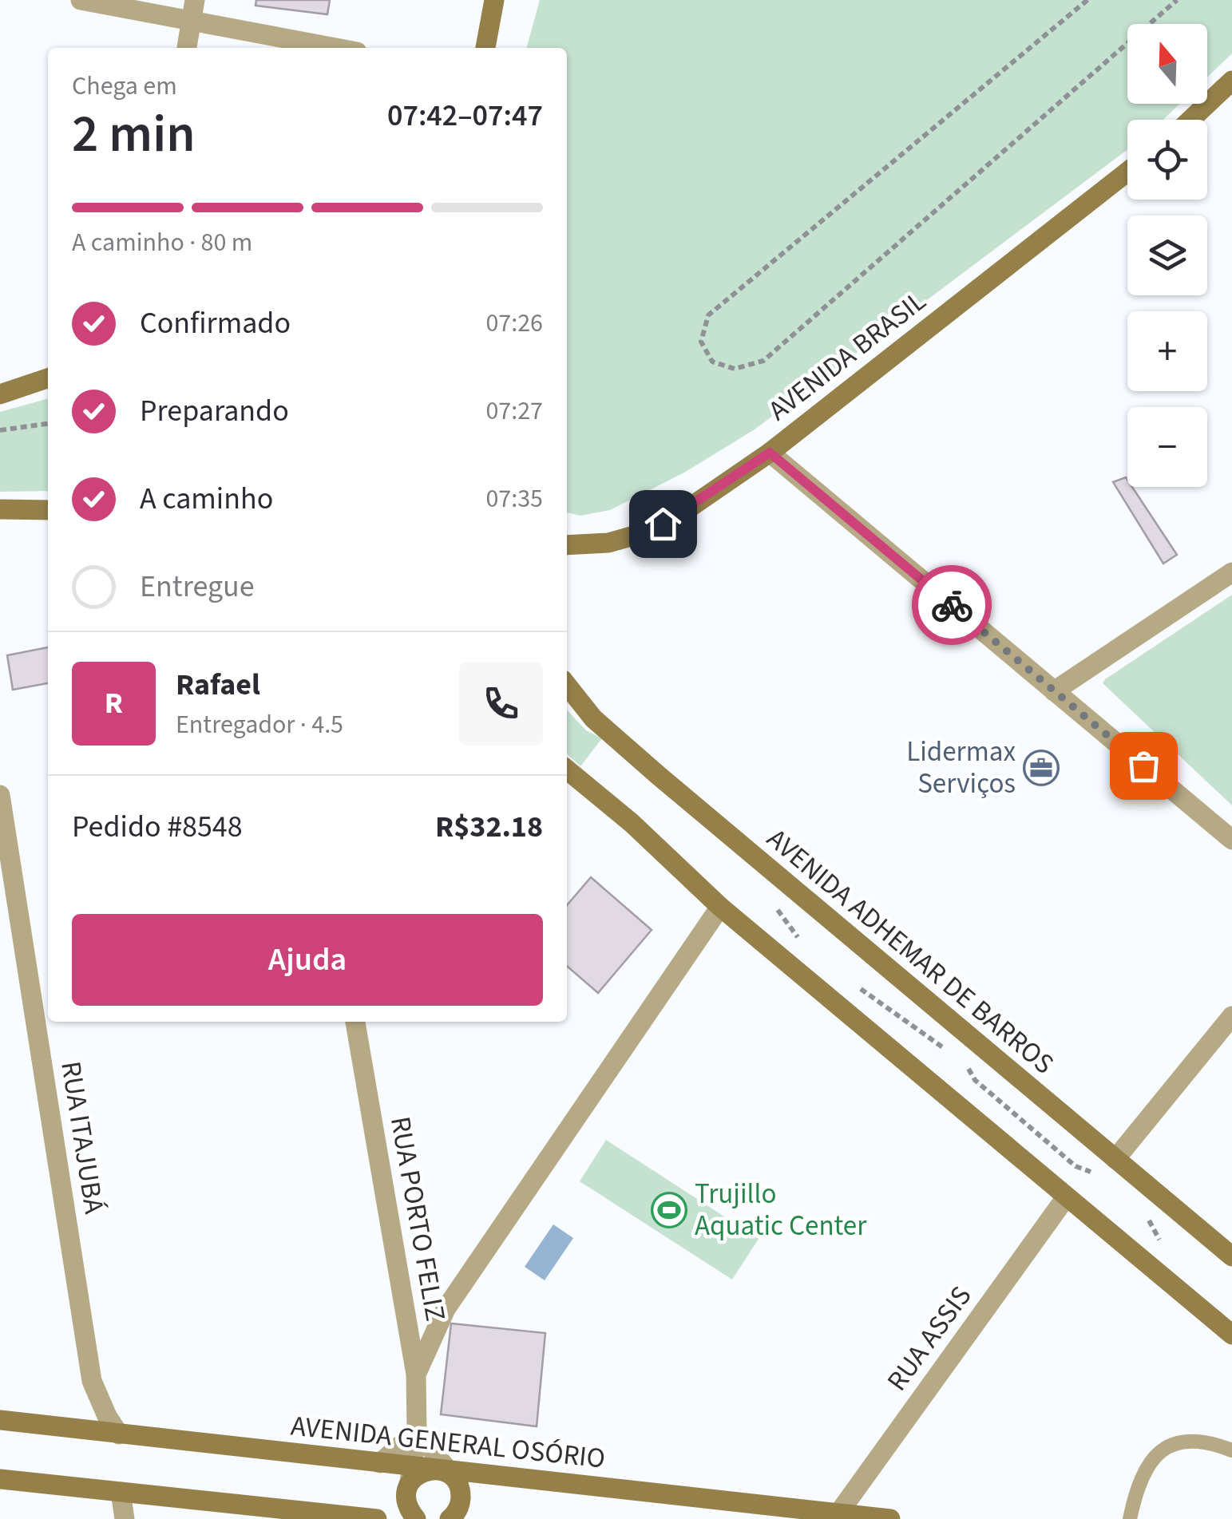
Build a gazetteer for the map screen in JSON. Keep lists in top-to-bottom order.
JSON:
{
  "streets": {
    "main road": ["AVENIDA BRASIL", "AVENIDA ADHEMAR DE BARROS", "AVENIDA GENERAL OSÓRIO"],
    "street": ["RUA ITAJUBÁ", "RUA PORTO FELIZ", "RUA ASSIS"]
  },
  "crossings": [
    ["RUA ITAJUBÁ", "AVENIDA GENERAL OSÓRIO"],
    ["RUA PORTO FELIZ", "AVENIDA GENERAL OSÓRIO"],
    ["RUA ASSIS", "AVENIDA GENERAL OSÓRIO"]
  ],
  "places": {
    "office": ["Lidermax Serviços"],
    "sports": ["Trujillo Aquatic Center"]
  },
  "north": "top",
  "page": {
    "map_buttons": ["+", "−"],
    "heading": ["2 min", "Chega em", "07:42–07:47"],
    "panel": [
      "Rafael",
      "Entregador · 4.5",
      "Pedido #8548",
      "R$32.18"
    ],
    "bar": "A caminho · 80 m",
    "list": [
      ["Confirmado", "07:26"],
      ["Preparando", "07:27"],
      ["A caminho", "07:35"],
      "Entregue"
    ],
    "round": "R",
    "buttons": "Ajuda"
  }
}
